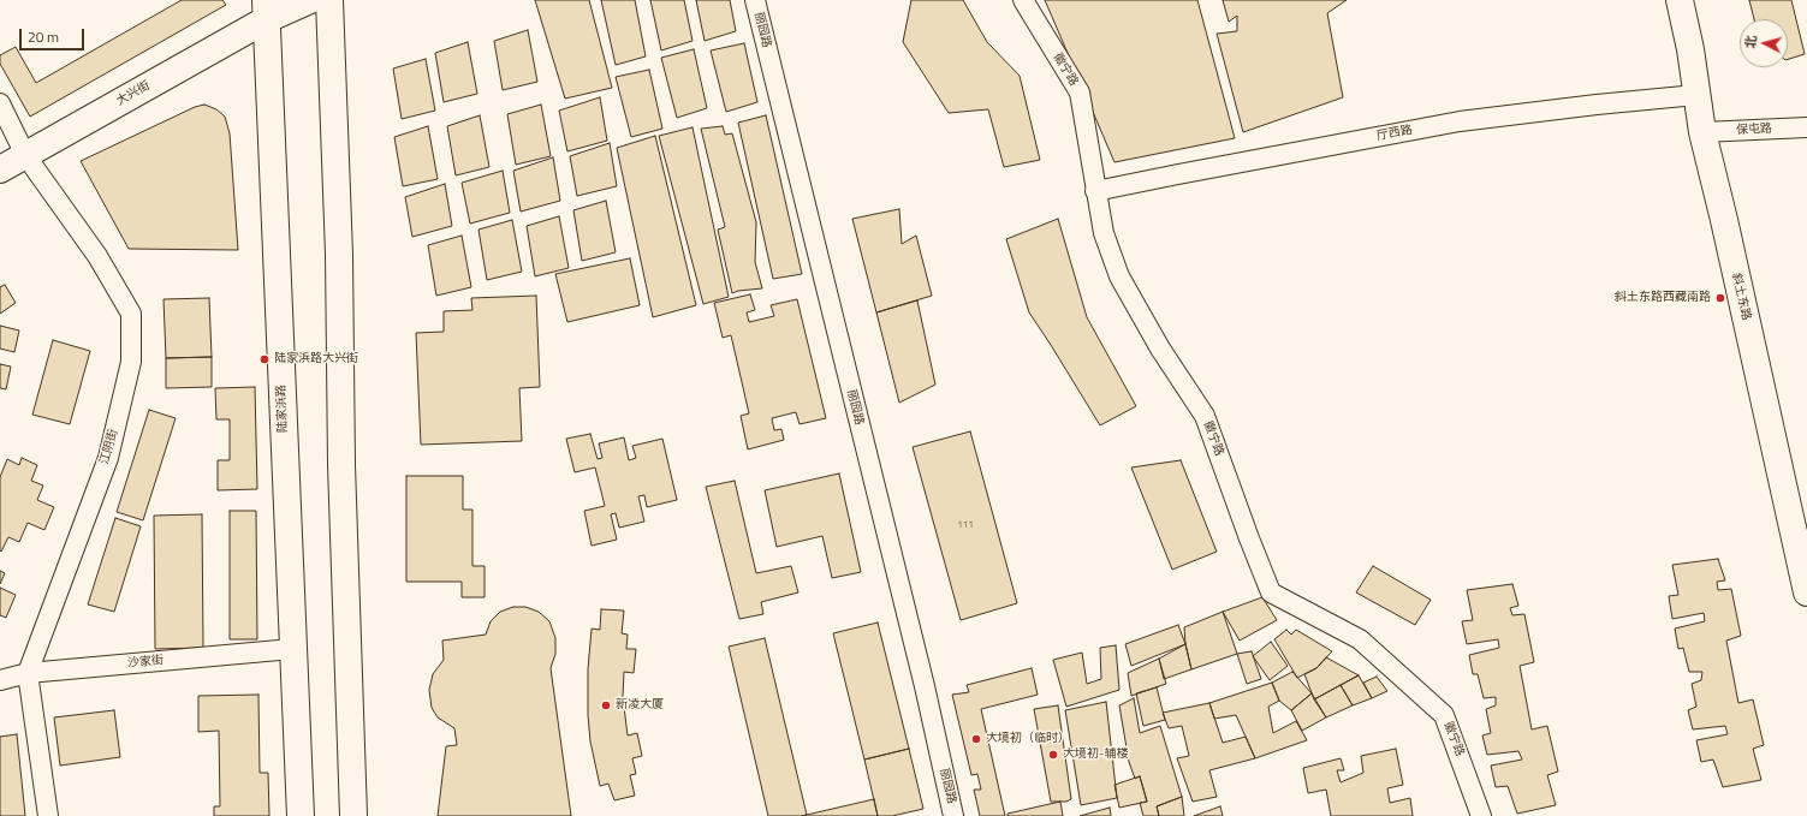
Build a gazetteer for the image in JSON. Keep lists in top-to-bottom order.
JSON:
{
  "streets": {
    "main road": ["大兴街", "斜土东路", "陆家浜路"],
    "street": [
      "丽园路",
      "徽宁路",
      "保屯路",
      "厅西路",
      "江阴街",
      "沙家街"
    ]
  },
  "crossings": [
    ["徽宁路", "厅西路"],
    ["大兴街", "陆家浜路"],
    ["大兴街", "江阴街"],
    ["保屯路", "斜土东路"],
    ["厅西路", "斜土东路"],
    ["陆家浜路", "沙家街"],
    ["江阴街", "沙家街"]
  ],
  "places": [
    "斜土东路西藏南路",
    "陆家浜路大兴街",
    "新凌大厦",
    "大境初（临时）",
    "大境初-辅楼"
  ],
  "house_numbers": ["111"],
  "scale_bar": "20 m",
  "north": "left"
}
